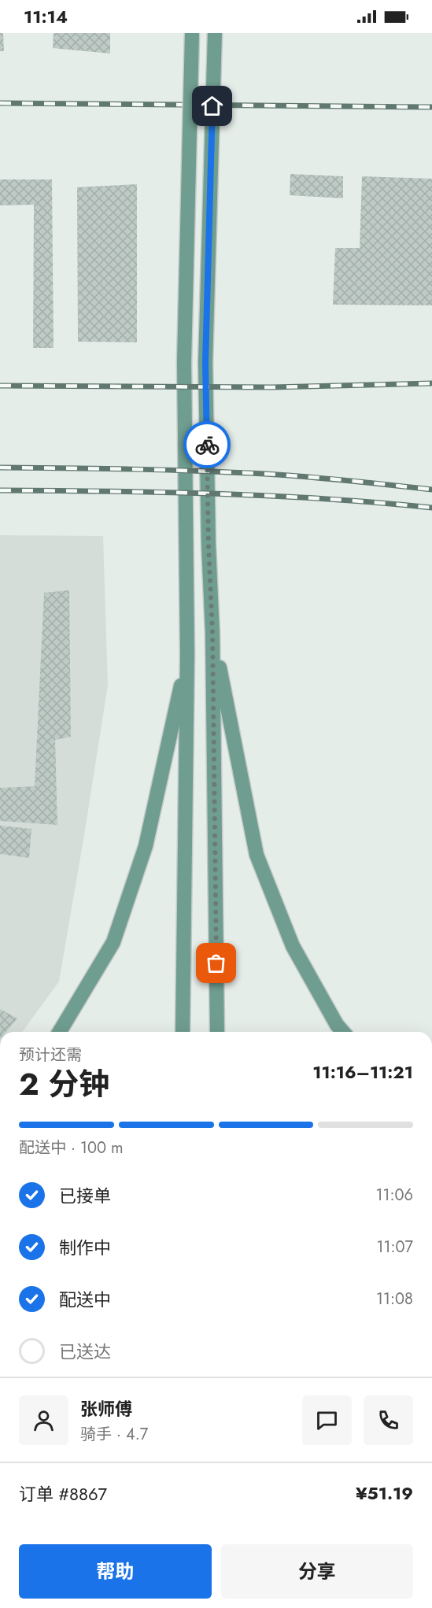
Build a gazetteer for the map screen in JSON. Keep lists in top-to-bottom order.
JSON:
{
  "page": {
    "status": "11:14",
    "heading": ["2 分钟", "预计还需", "11:16–11:21"],
    "panel": [
      "张师傅",
      "骑手 · 4.7",
      "订单 #8867",
      "¥51.19"
    ],
    "bar": "配送中 · 100 m",
    "list": [
      ["已接单", "11:06"],
      ["制作中", "11:07"],
      ["配送中", "11:08"],
      "已送达"
    ],
    "buttons": ["帮助", "分享"]
  }
}
